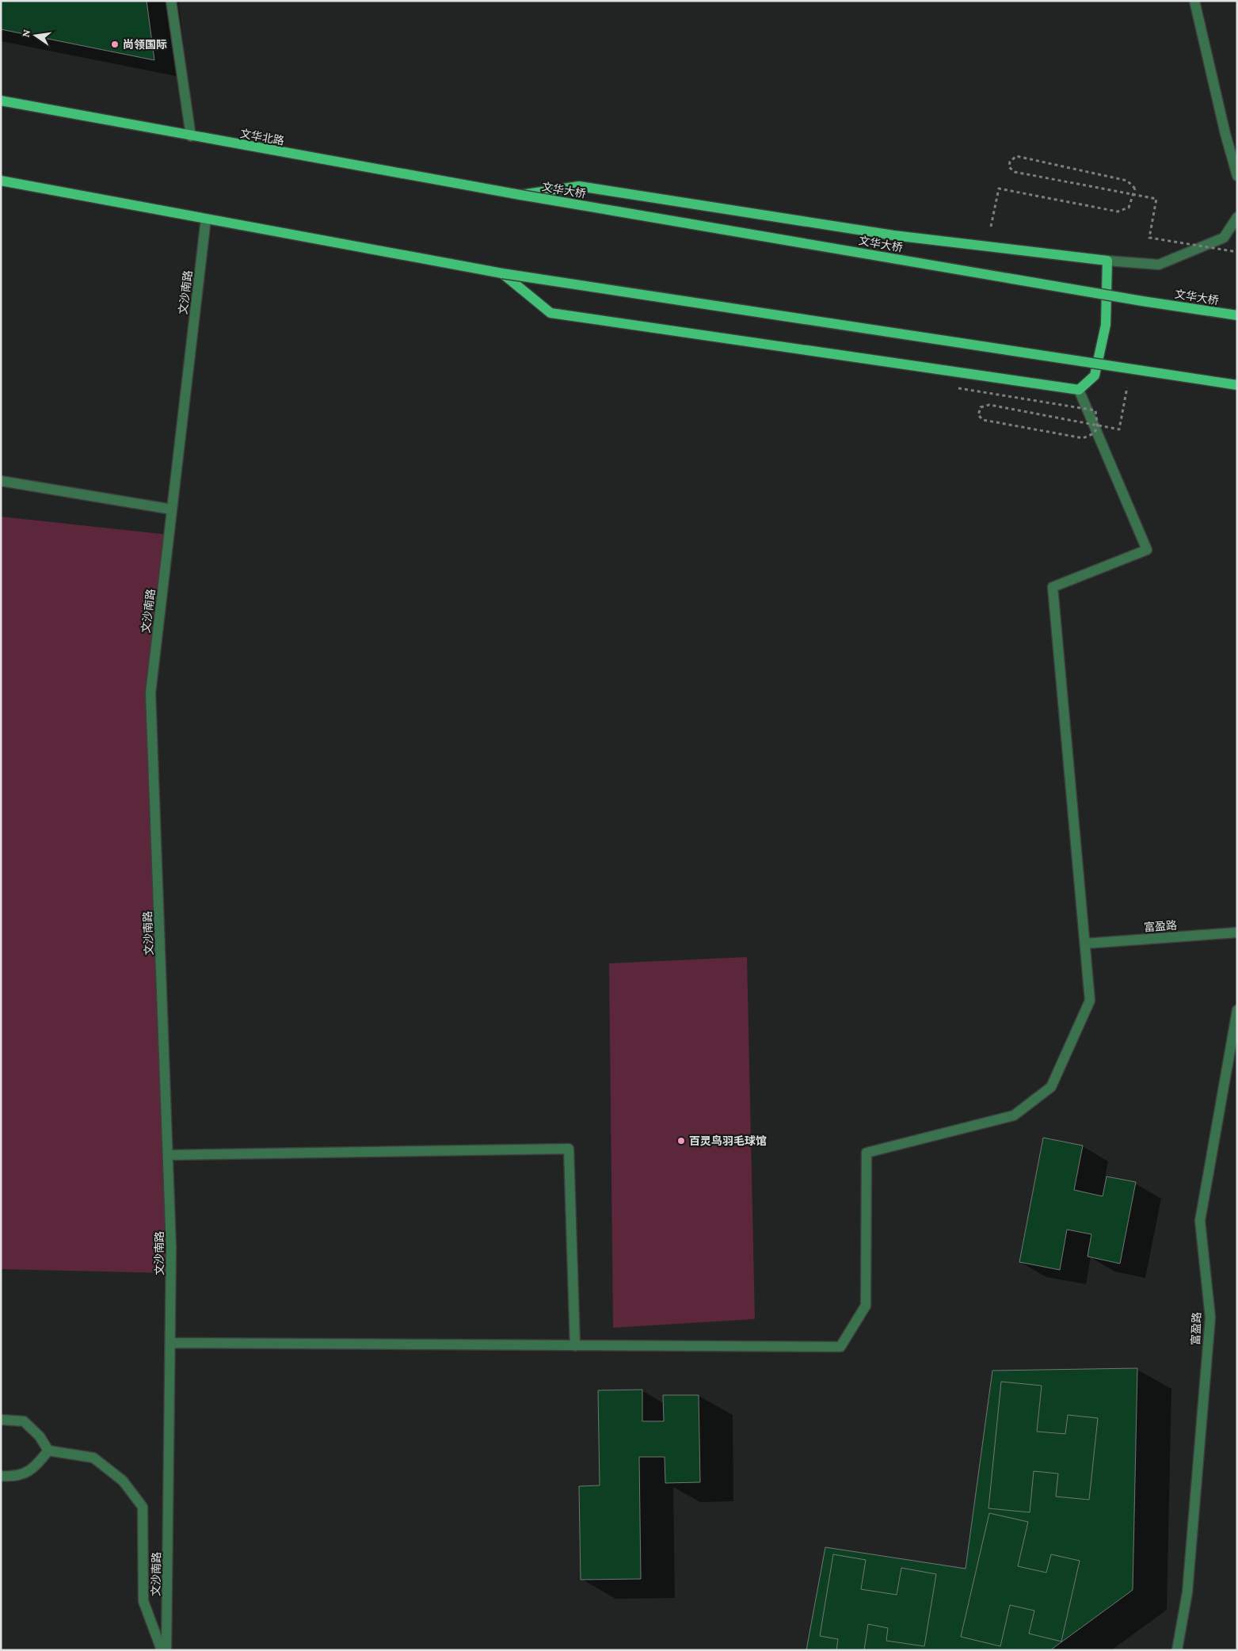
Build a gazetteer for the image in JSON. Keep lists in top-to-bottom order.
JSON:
{
  "streets": {
    "main road": ["文华北路", "文华大桥"],
    "street": ["文沙南路", "富盈路"]
  },
  "crossings": [
    ["文华北路", "文华大桥"]
  ],
  "places": ["尚领国际", "百灵鸟羽毛球馆"],
  "north": "left"
}
